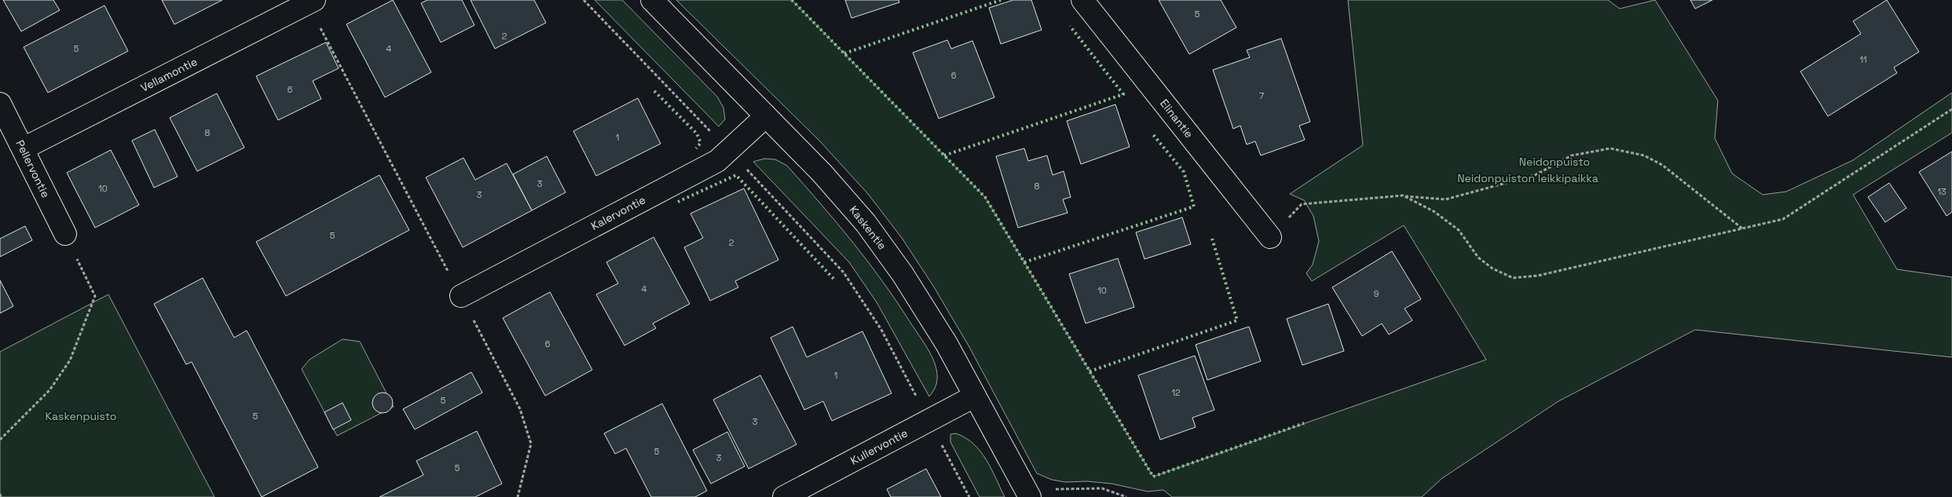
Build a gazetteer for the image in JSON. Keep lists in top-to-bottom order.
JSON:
{
  "streets": {
    "street": [
      "Vellamontie",
      "Elinantie",
      "Pellervontie",
      "Kalervontie",
      "Kaskentie",
      "Kullervontie"
    ]
  },
  "crossings": [
    ["Vellamontie", "Pellervontie"],
    ["Kalervontie", "Kaskentie"],
    ["Kaskentie", "Kullervontie"]
  ],
  "parks": ["Neidonpuisto", "Neidonpuiston leikkipaikka", "Kaskenpuisto"],
  "house_numbers": [
    "5",
    "2",
    "5",
    "4",
    "11",
    "6",
    "6",
    "7",
    "8",
    "1",
    "3",
    "8",
    "10",
    "13",
    "3",
    "5",
    "2",
    "4",
    "10",
    "9",
    "6",
    "1",
    "12",
    "5",
    "5",
    "3",
    "5",
    "3",
    "5"
  ]
}
